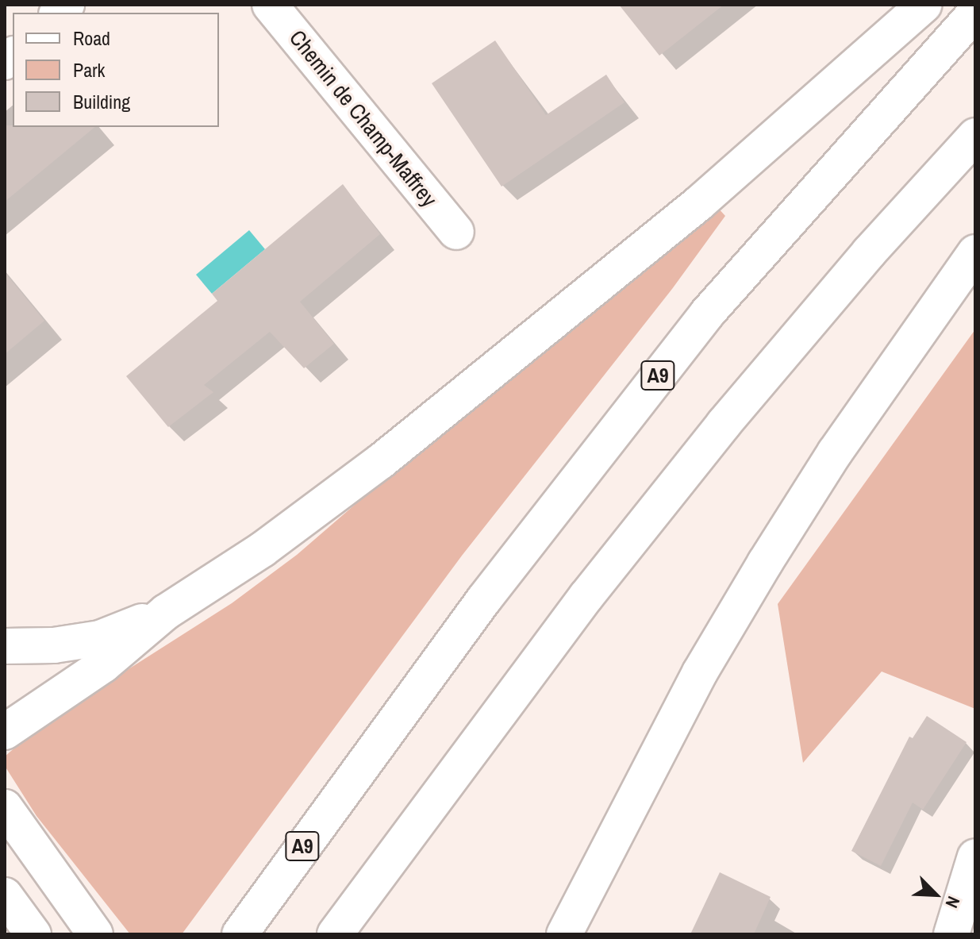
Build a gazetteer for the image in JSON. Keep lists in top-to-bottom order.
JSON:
{
  "streets": {
    "main road": ["Chemin de Champ-Maffrey", "A9"]
  },
  "legend": ["Road", "Park", "Building"],
  "north": "bottom right"
}
